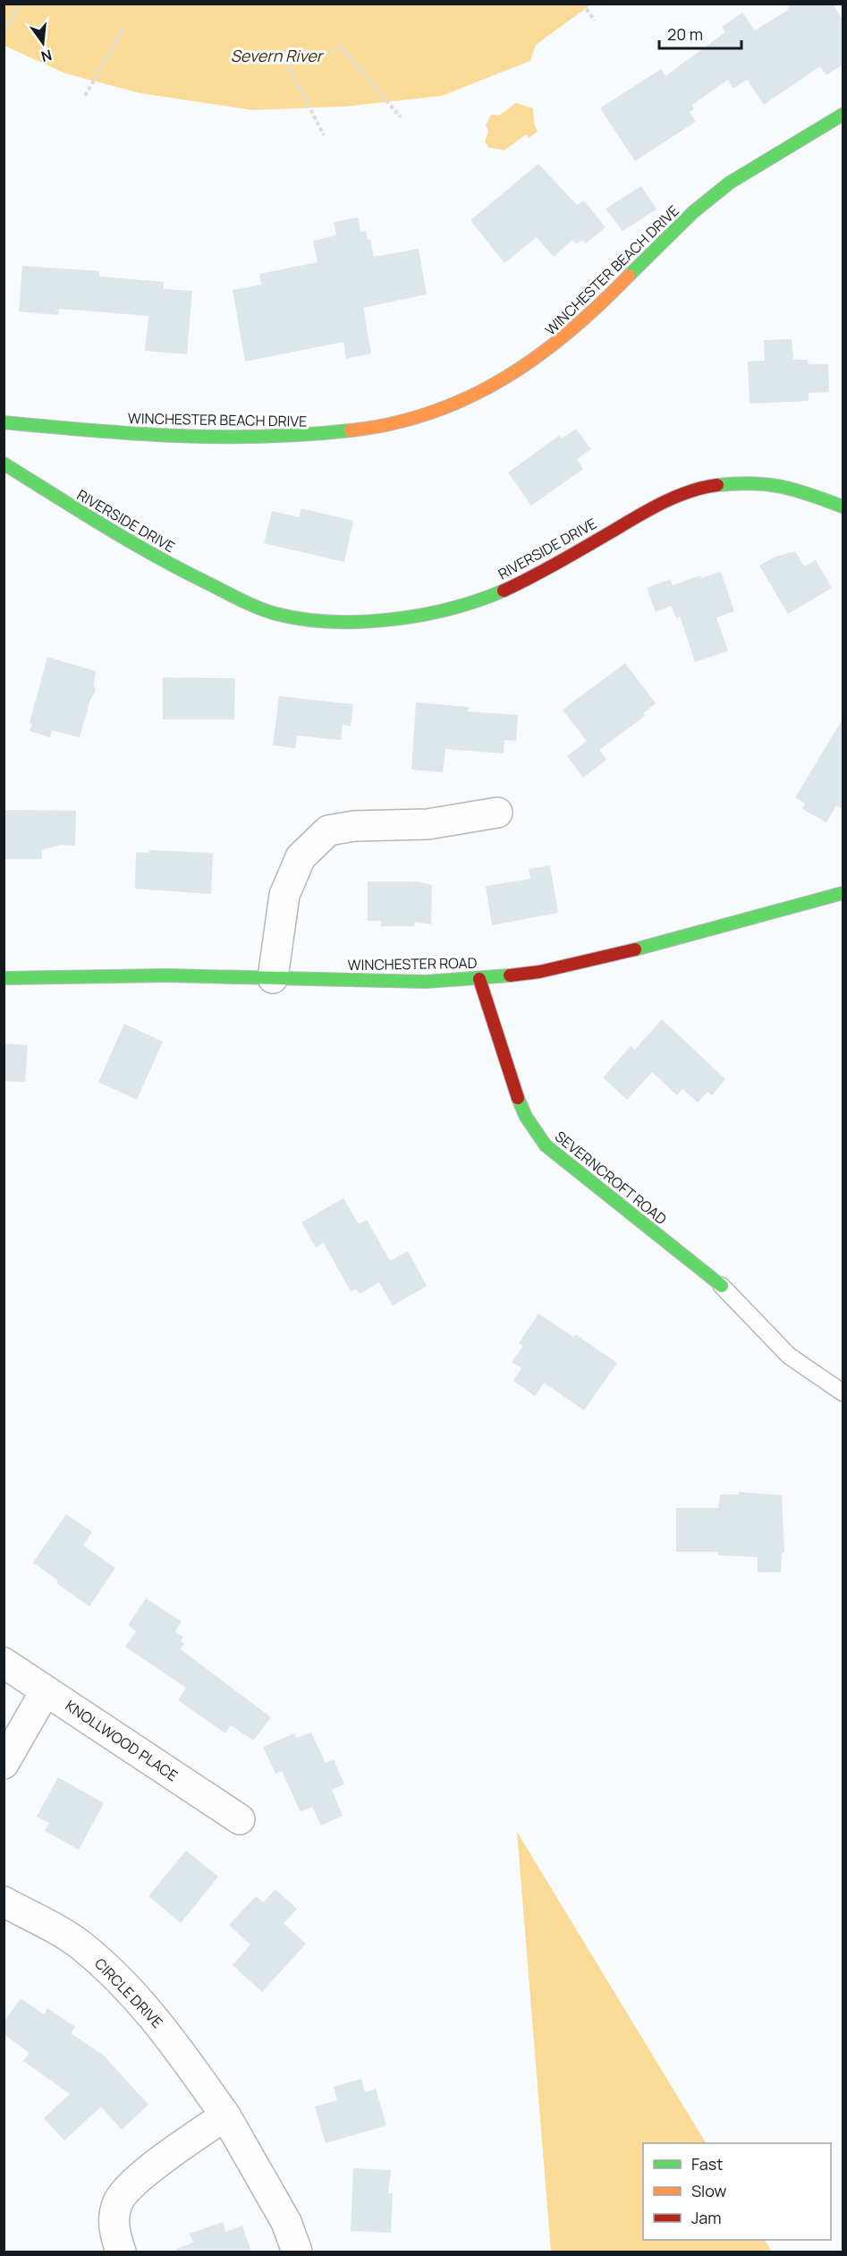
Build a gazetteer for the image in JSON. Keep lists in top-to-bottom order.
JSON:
{
  "streets": {
    "street": [
      "WINCHESTER BEACH DRIVE",
      "RIVERSIDE DRIVE",
      "WINCHESTER ROAD",
      "SEVERNCROFT ROAD",
      "KNOLLWOOD PLACE",
      "CIRCLE DRIVE"
    ]
  },
  "crossings": [
    ["WINCHESTER ROAD", "SEVERNCROFT ROAD"]
  ],
  "water": ["Severn River"],
  "legend": ["Fast", "Slow", "Jam"],
  "scale_bar": "20 m",
  "north": "bottom"
}
